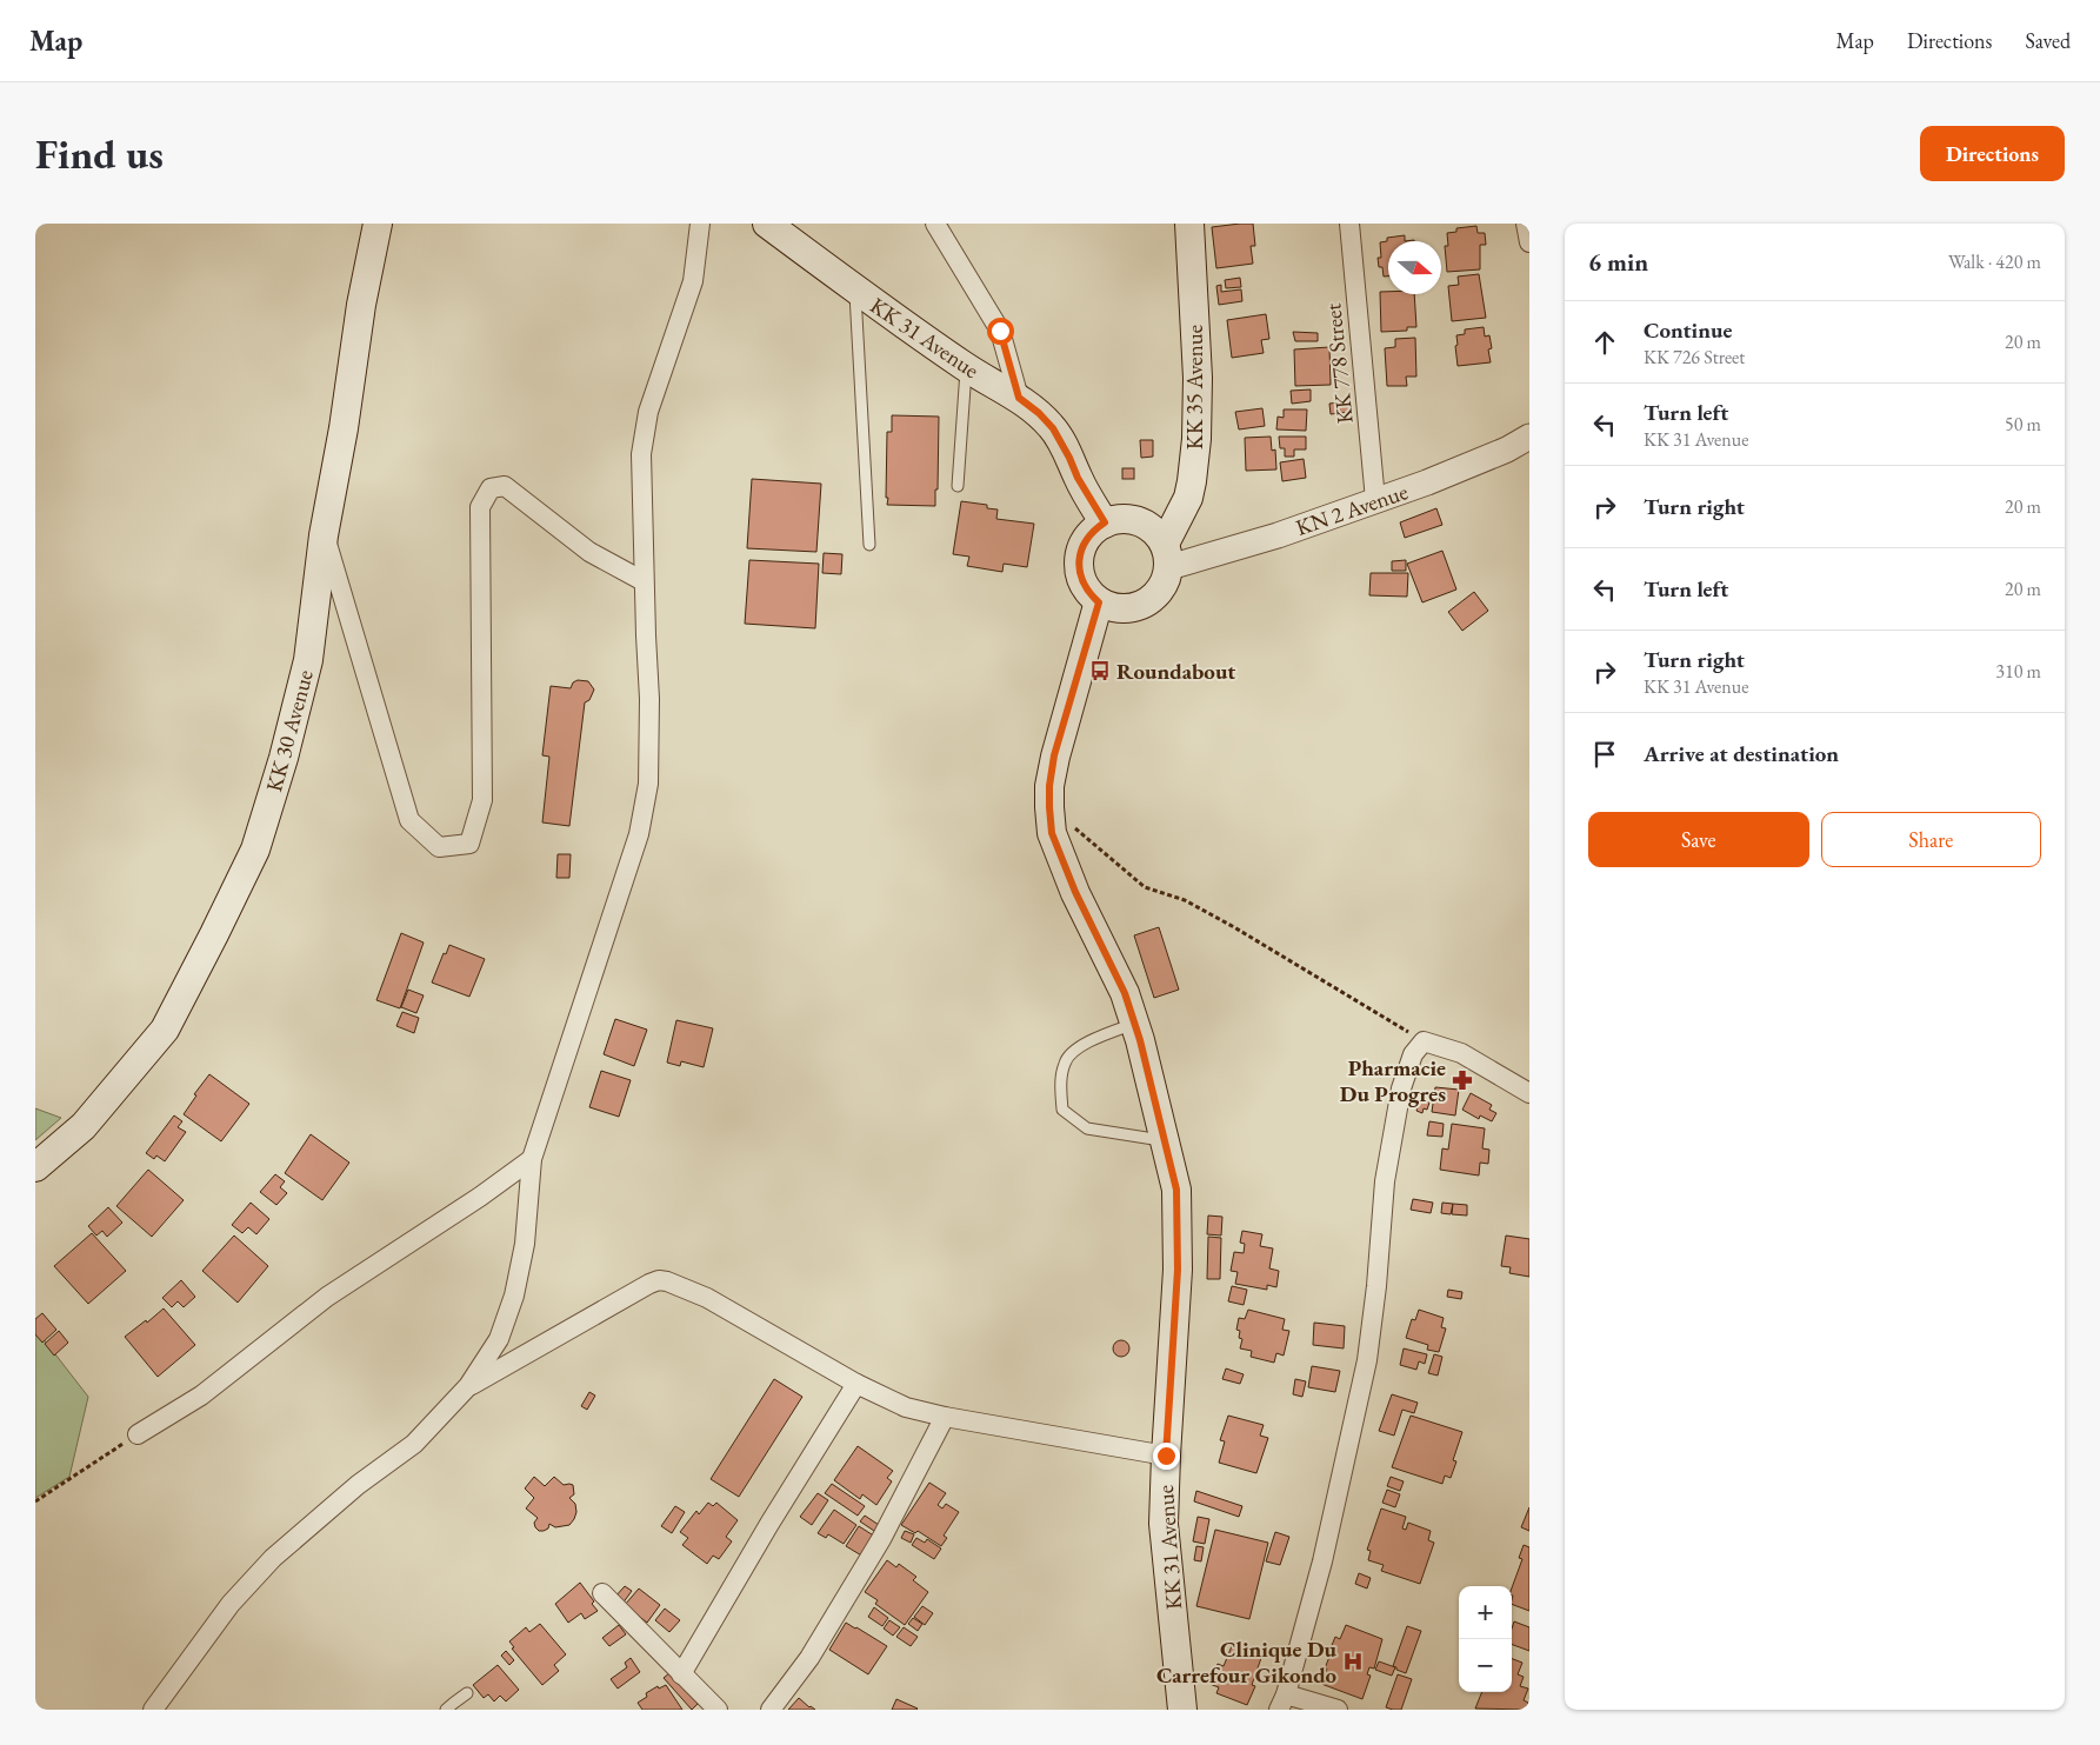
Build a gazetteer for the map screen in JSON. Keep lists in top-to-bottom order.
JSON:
{
  "streets": {
    "main road": ["KK 31 Avenue", "KK 35 Avenue", "KK 30 Avenue"],
    "street": ["KK 778 Street", "KN 2 Avenue"]
  },
  "crossings": [
    ["KK 31 Avenue", "KK 35 Avenue"],
    ["KK 31 Avenue", "KN 2 Avenue"],
    ["KK 778 Street", "KN 2 Avenue"],
    ["KK 35 Avenue", "KN 2 Avenue"]
  ],
  "places": {
    "bus stop": ["Roundabout"],
    "pharmacy": ["Pharmacie Du Progres"],
    "hospital": ["Clinique Du Carrefour Gikondo"]
  },
  "north": "right",
  "page": {
    "header": "Map",
    "nav": ["Map", "Directions", "Saved"],
    "buttons": [
      "Directions",
      ["Save", "Share"]
    ],
    "title": "Find us",
    "heading": ["6 min", "Walk · 420 m"],
    "list": [
      ["Continue", "KK 726 Street", "20 m"],
      ["Turn left", "KK 31 Avenue", "50 m"],
      ["Turn right", "20 m"],
      ["Turn left", "20 m"],
      ["Turn right", "KK 31 Avenue", "310 m"],
      "Arrive at destination"
    ],
    "map_buttons": ["+", "−"]
  }
}
